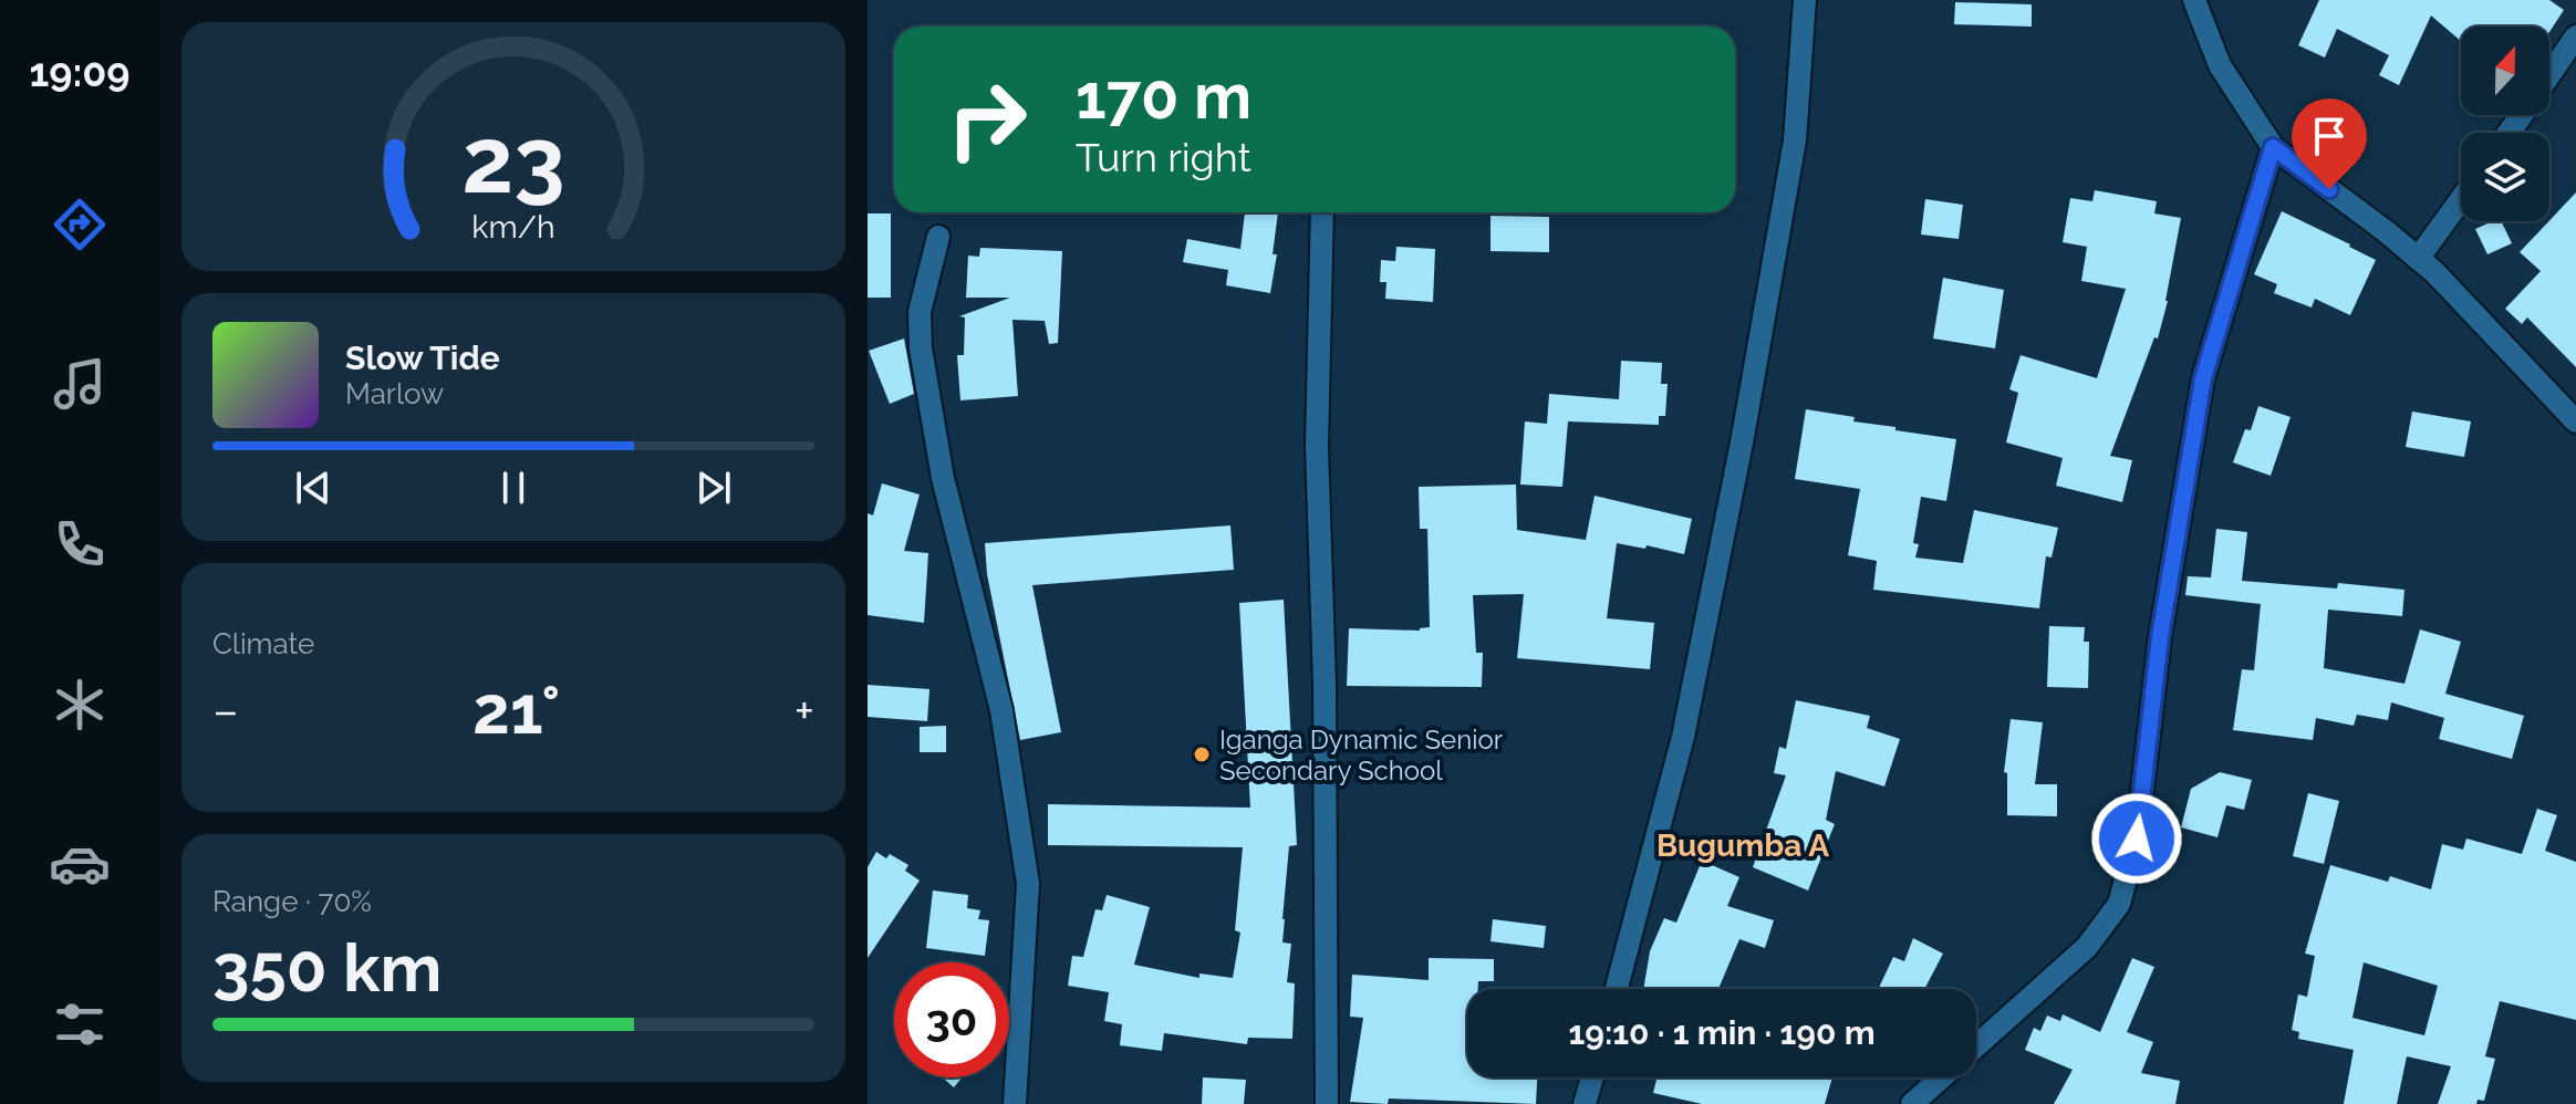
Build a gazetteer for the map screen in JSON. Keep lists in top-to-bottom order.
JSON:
{
  "districts": ["Bugumba A"],
  "places": ["Iganga Dynamic Senior Secondary School"],
  "north": "top",
  "page": {
    "tabs": "19:09",
    "turn": ["170 m", "Turn right"],
    "song": ["Slow Tide", "Marlow"],
    "tile": [
      "Climate",
      ["Range · 70%", "350 km"]
    ],
    "heat": ["−", "21°", "+"],
    "limit": "30",
    "trip": "19:10 · 1 min · 190 m",
    "gauge": ["23", "km/h"]
  }
}
